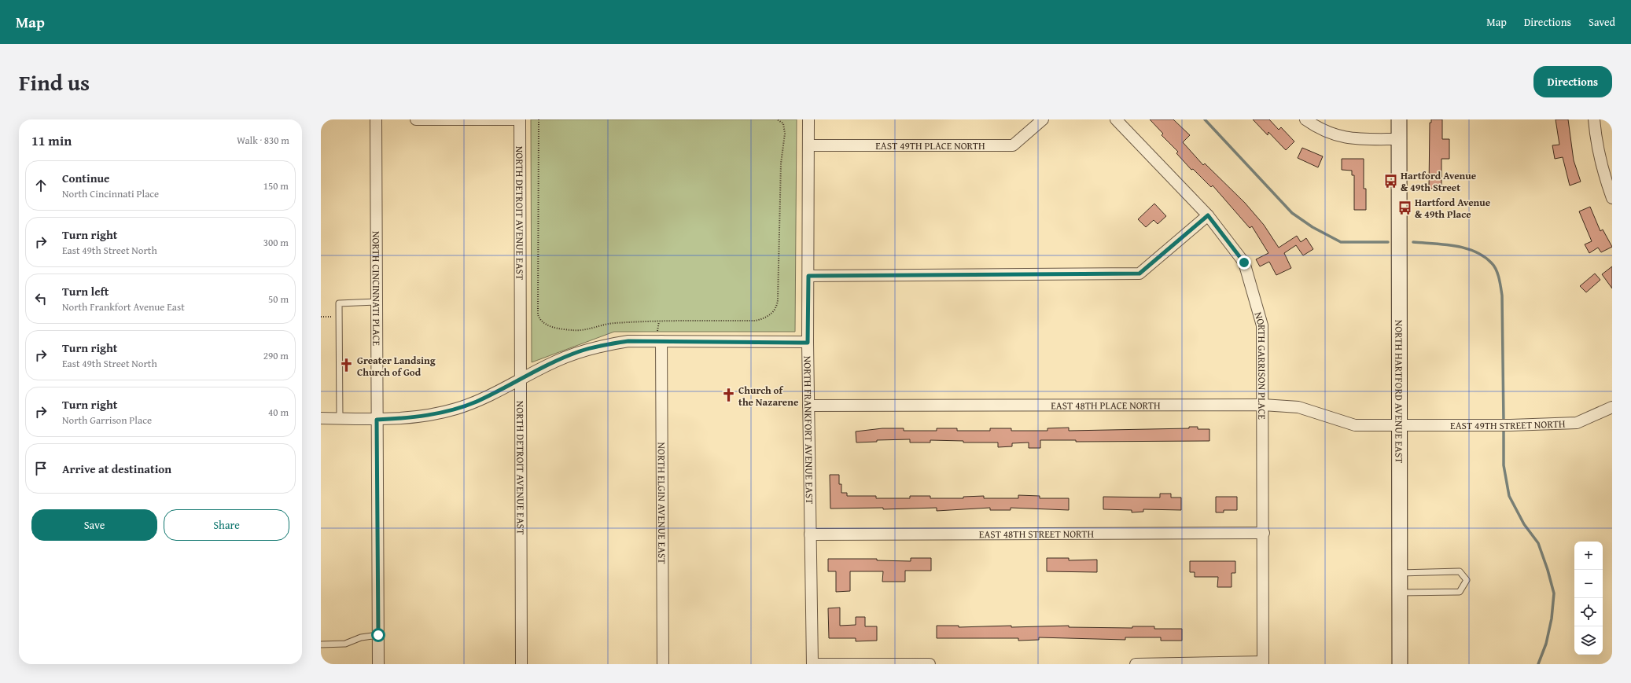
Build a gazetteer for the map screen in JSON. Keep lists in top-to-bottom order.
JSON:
{
  "streets": {
    "street": [
      "EAST 49TH PLACE NORTH",
      "NORTH DETROIT AVENUE EAST",
      "NORTH CINCINNATI PLACE",
      "NORTH GARRISON PLACE",
      "NORTH HARTFORD AVENUE EAST",
      "EAST 48TH PLACE NORTH",
      "EAST 49TH STREET NORTH",
      "NORTH FRANKFORT AVENUE EAST",
      "NORTH ELGIN AVENUE EAST",
      "EAST 48TH STREET NORTH"
    ]
  },
  "crossings": [
    ["EAST 49TH PLACE NORTH", "NORTH FRANKFORT AVENUE EAST"],
    ["NORTH GARRISON PLACE", "EAST 48TH PLACE NORTH"],
    ["NORTH GARRISON PLACE", "EAST 48TH STREET NORTH"],
    ["NORTH HARTFORD AVENUE EAST", "EAST 48TH PLACE NORTH"],
    ["NORTH HARTFORD AVENUE EAST", "EAST 49TH STREET NORTH"],
    ["EAST 48TH PLACE NORTH", "EAST 49TH STREET NORTH"],
    ["EAST 48TH PLACE NORTH", "NORTH FRANKFORT AVENUE EAST"],
    ["NORTH FRANKFORT AVENUE EAST", "EAST 48TH STREET NORTH"]
  ],
  "places": {
    "bus stop": ["Hartford Avenue & 49th Street", "Hartford Avenue & 49th Place"],
    "church": ["Greater Landsing Church of God", "Church of the Nazarene"]
  },
  "page": {
    "header": "Map",
    "nav": ["Map", "Directions", "Saved"],
    "title": "Find us",
    "buttons": [
      "Directions",
      ["Save", "Share"]
    ],
    "heading": ["11 min", "Walk · 830 m"],
    "list": [
      ["Continue", "North Cincinnati Place", "150 m"],
      ["Turn right", "East 49th Street North", "300 m"],
      ["Turn left", "North Frankfort Avenue East", "50 m"],
      ["Turn right", "East 49th Street North", "290 m"],
      ["Turn right", "North Garrison Place", "40 m"],
      "Arrive at destination"
    ],
    "map_buttons": ["+", "−"]
  }
}
